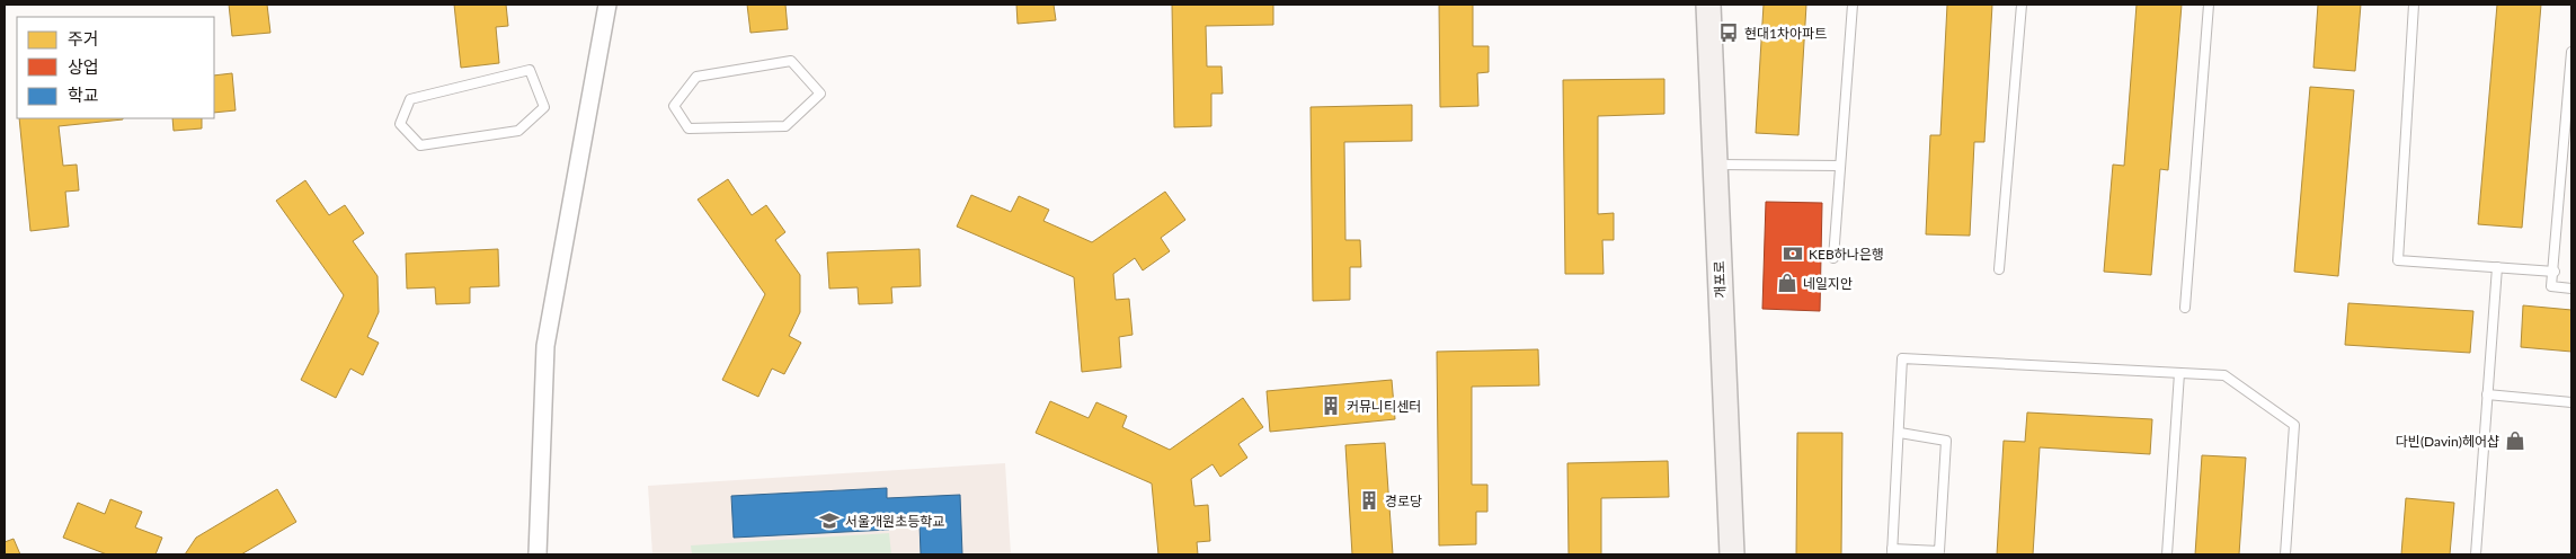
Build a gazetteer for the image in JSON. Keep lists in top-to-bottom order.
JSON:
{
  "streets": {
    "street": ["개포로"]
  },
  "places": {
    "bus stop": ["현대1차아파트"],
    "bank": ["KEB하나은행"],
    "shop": ["네일지안", "다빈(Davin)헤어샵"],
    "building": ["커뮤니티센터", "경로당"],
    "school or university": ["서울개원초등학교"]
  },
  "legend": ["주거", "상업", "학교"]
}
